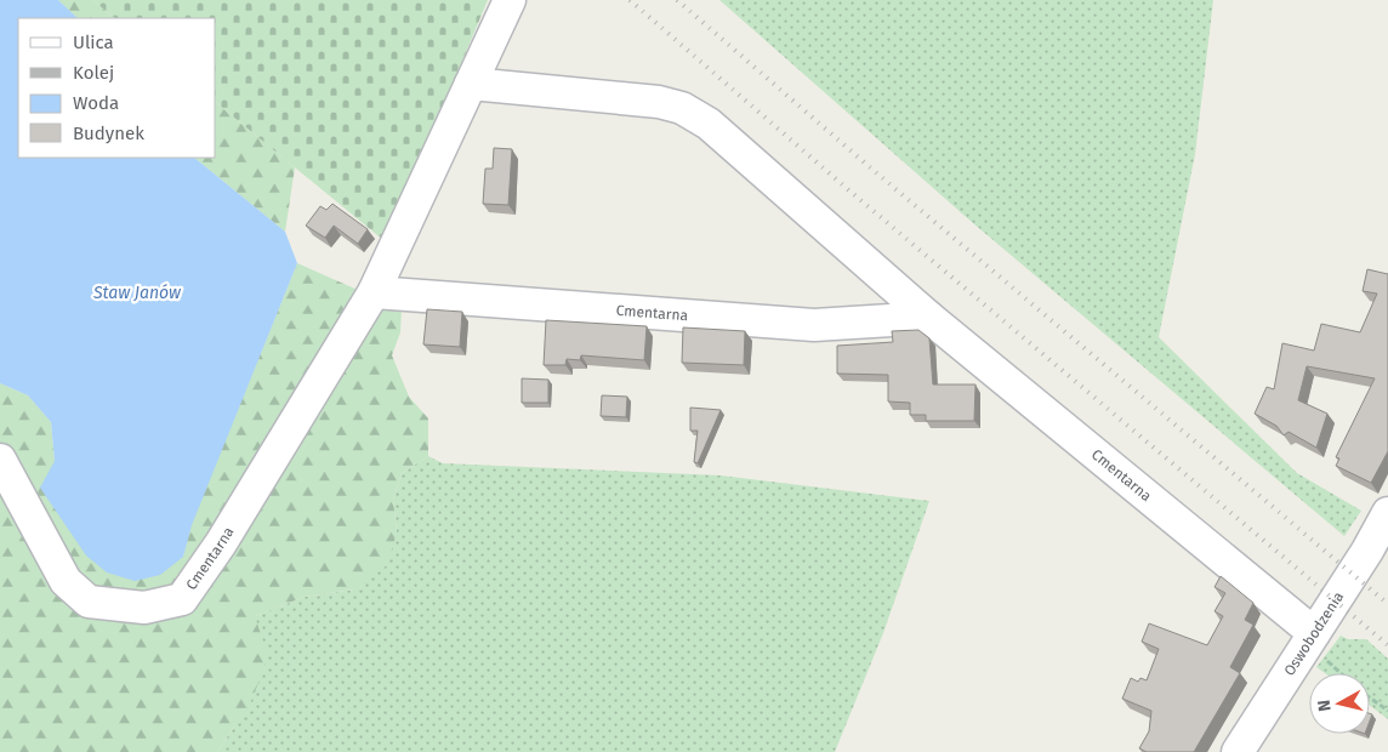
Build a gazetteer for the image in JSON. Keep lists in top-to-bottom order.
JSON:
{
  "streets": {
    "street": ["Cmentarna", "Oswobodzenia"]
  },
  "crossings": [
    ["Cmentarna", "Oswobodzenia"]
  ],
  "water": ["Staw Janów"],
  "legend": [
    "Ulica",
    "Kolej",
    "Woda",
    "Budynek"
  ],
  "north": "left"
}
